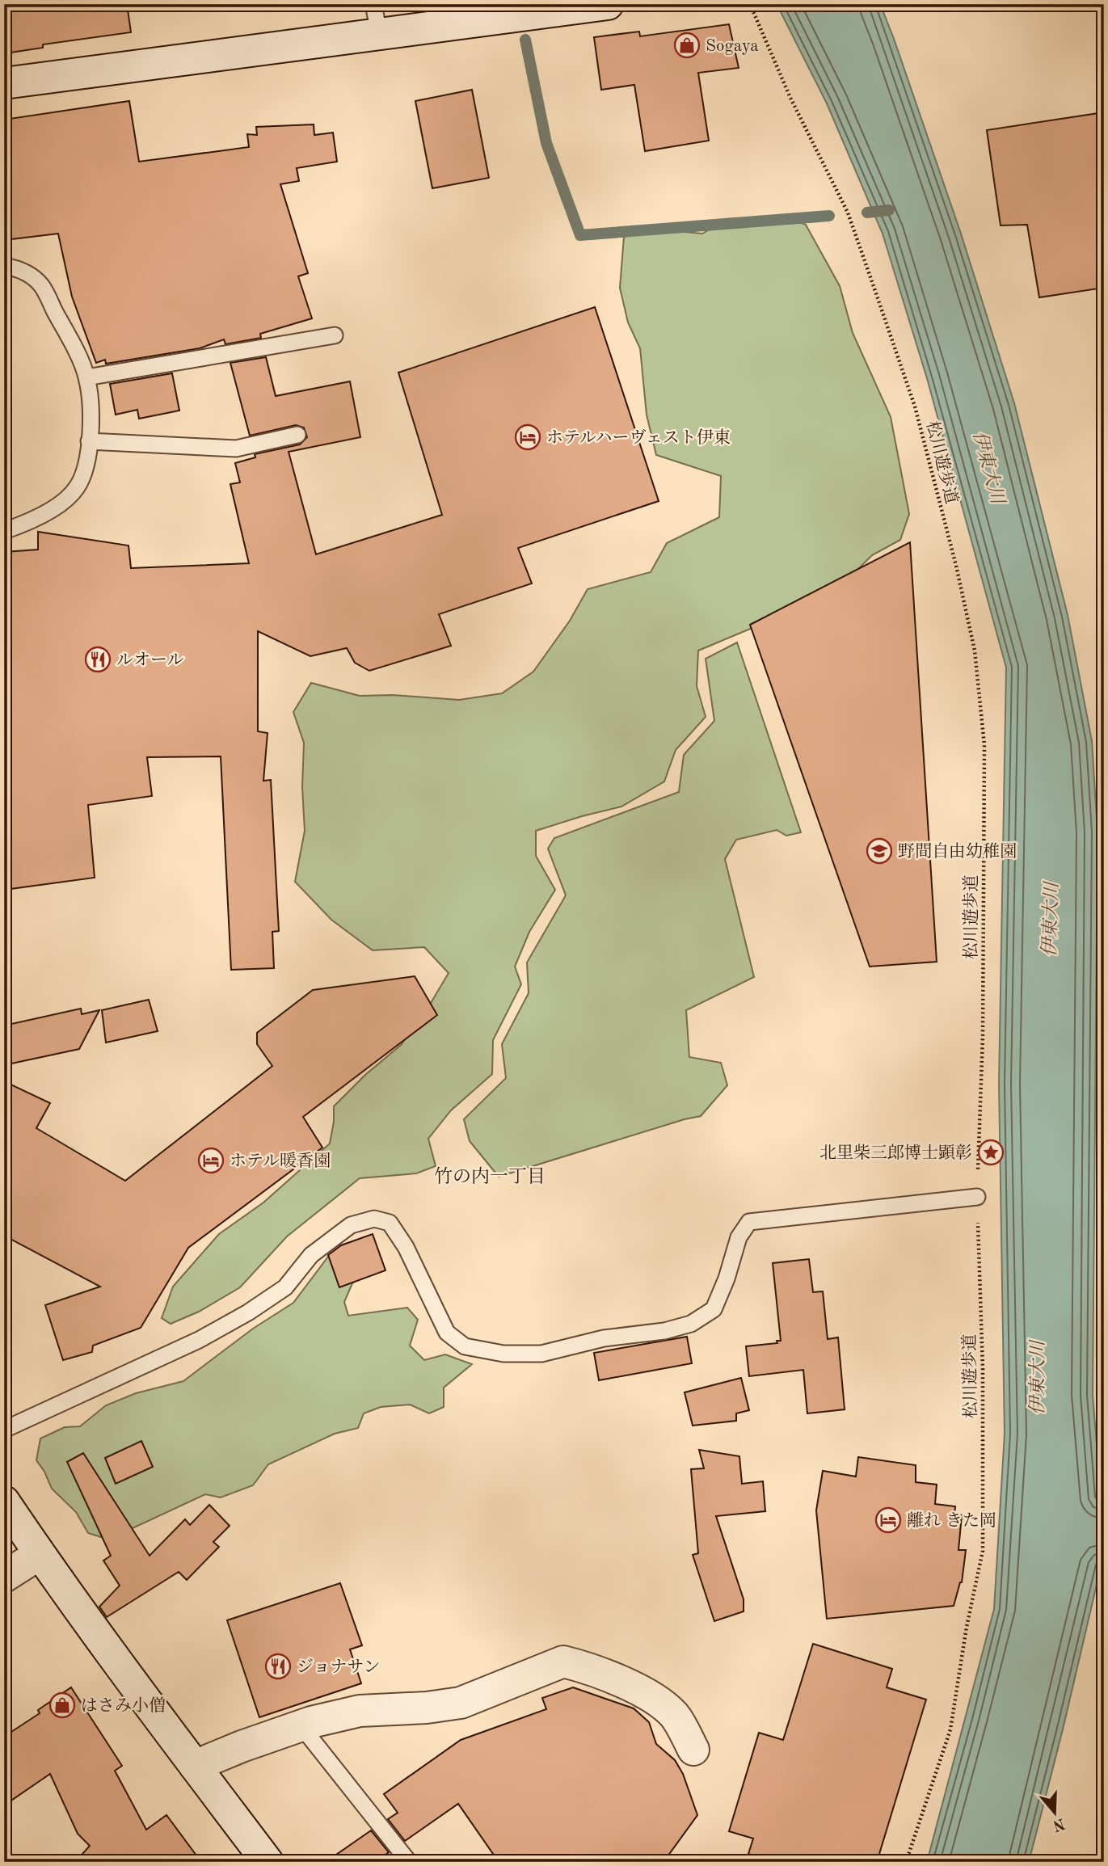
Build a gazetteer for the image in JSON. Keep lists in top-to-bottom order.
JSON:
{
  "streets": {
    "path": ["松川遊歩道"]
  },
  "districts": ["竹の内一丁目"],
  "water": ["伊東大川"],
  "places": {
    "shop": ["Sogaya", "はさみ小僧"],
    "hotel": ["ホテルハーヴェスト伊東", "ホテル暖香園", "離れ きた岡"],
    "restaurant": ["ルオール", "ジョナサン"],
    "school or university": ["野間自由幼稚園"],
    "place": ["北里柴三郎博士顕彰"]
  },
  "north": "bottom"
}
